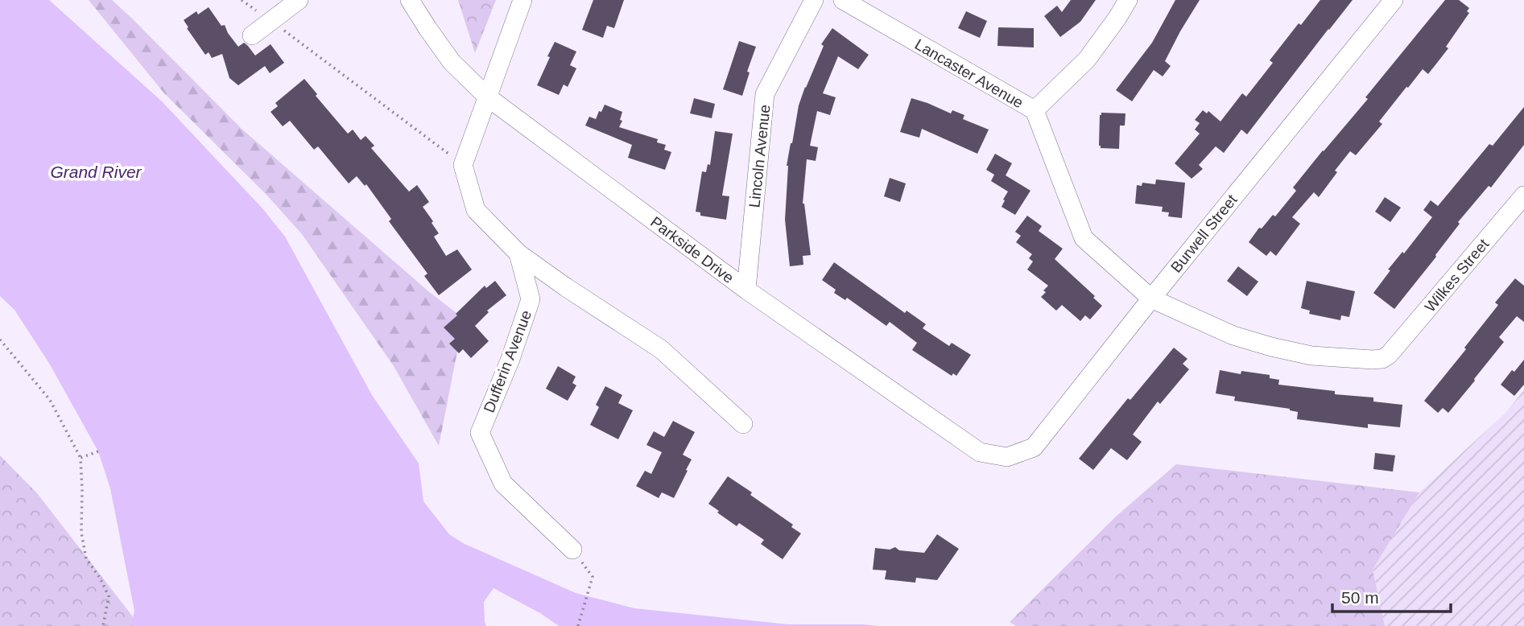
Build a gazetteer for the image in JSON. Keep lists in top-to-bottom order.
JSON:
{
  "streets": {
    "street": [
      "Lancaster Avenue",
      "Lincoln Avenue",
      "Burwell Street",
      "Parkside Drive",
      "Wilkes Street",
      "Dufferin Avenue"
    ]
  },
  "crossings": [
    ["Lancaster Avenue", "Burwell Street"],
    ["Lancaster Avenue", "Wilkes Street"],
    ["Lincoln Avenue", "Parkside Drive"],
    ["Burwell Street", "Parkside Drive"]
  ],
  "water": ["Grand River"],
  "scale_bar": "50 m"
}
